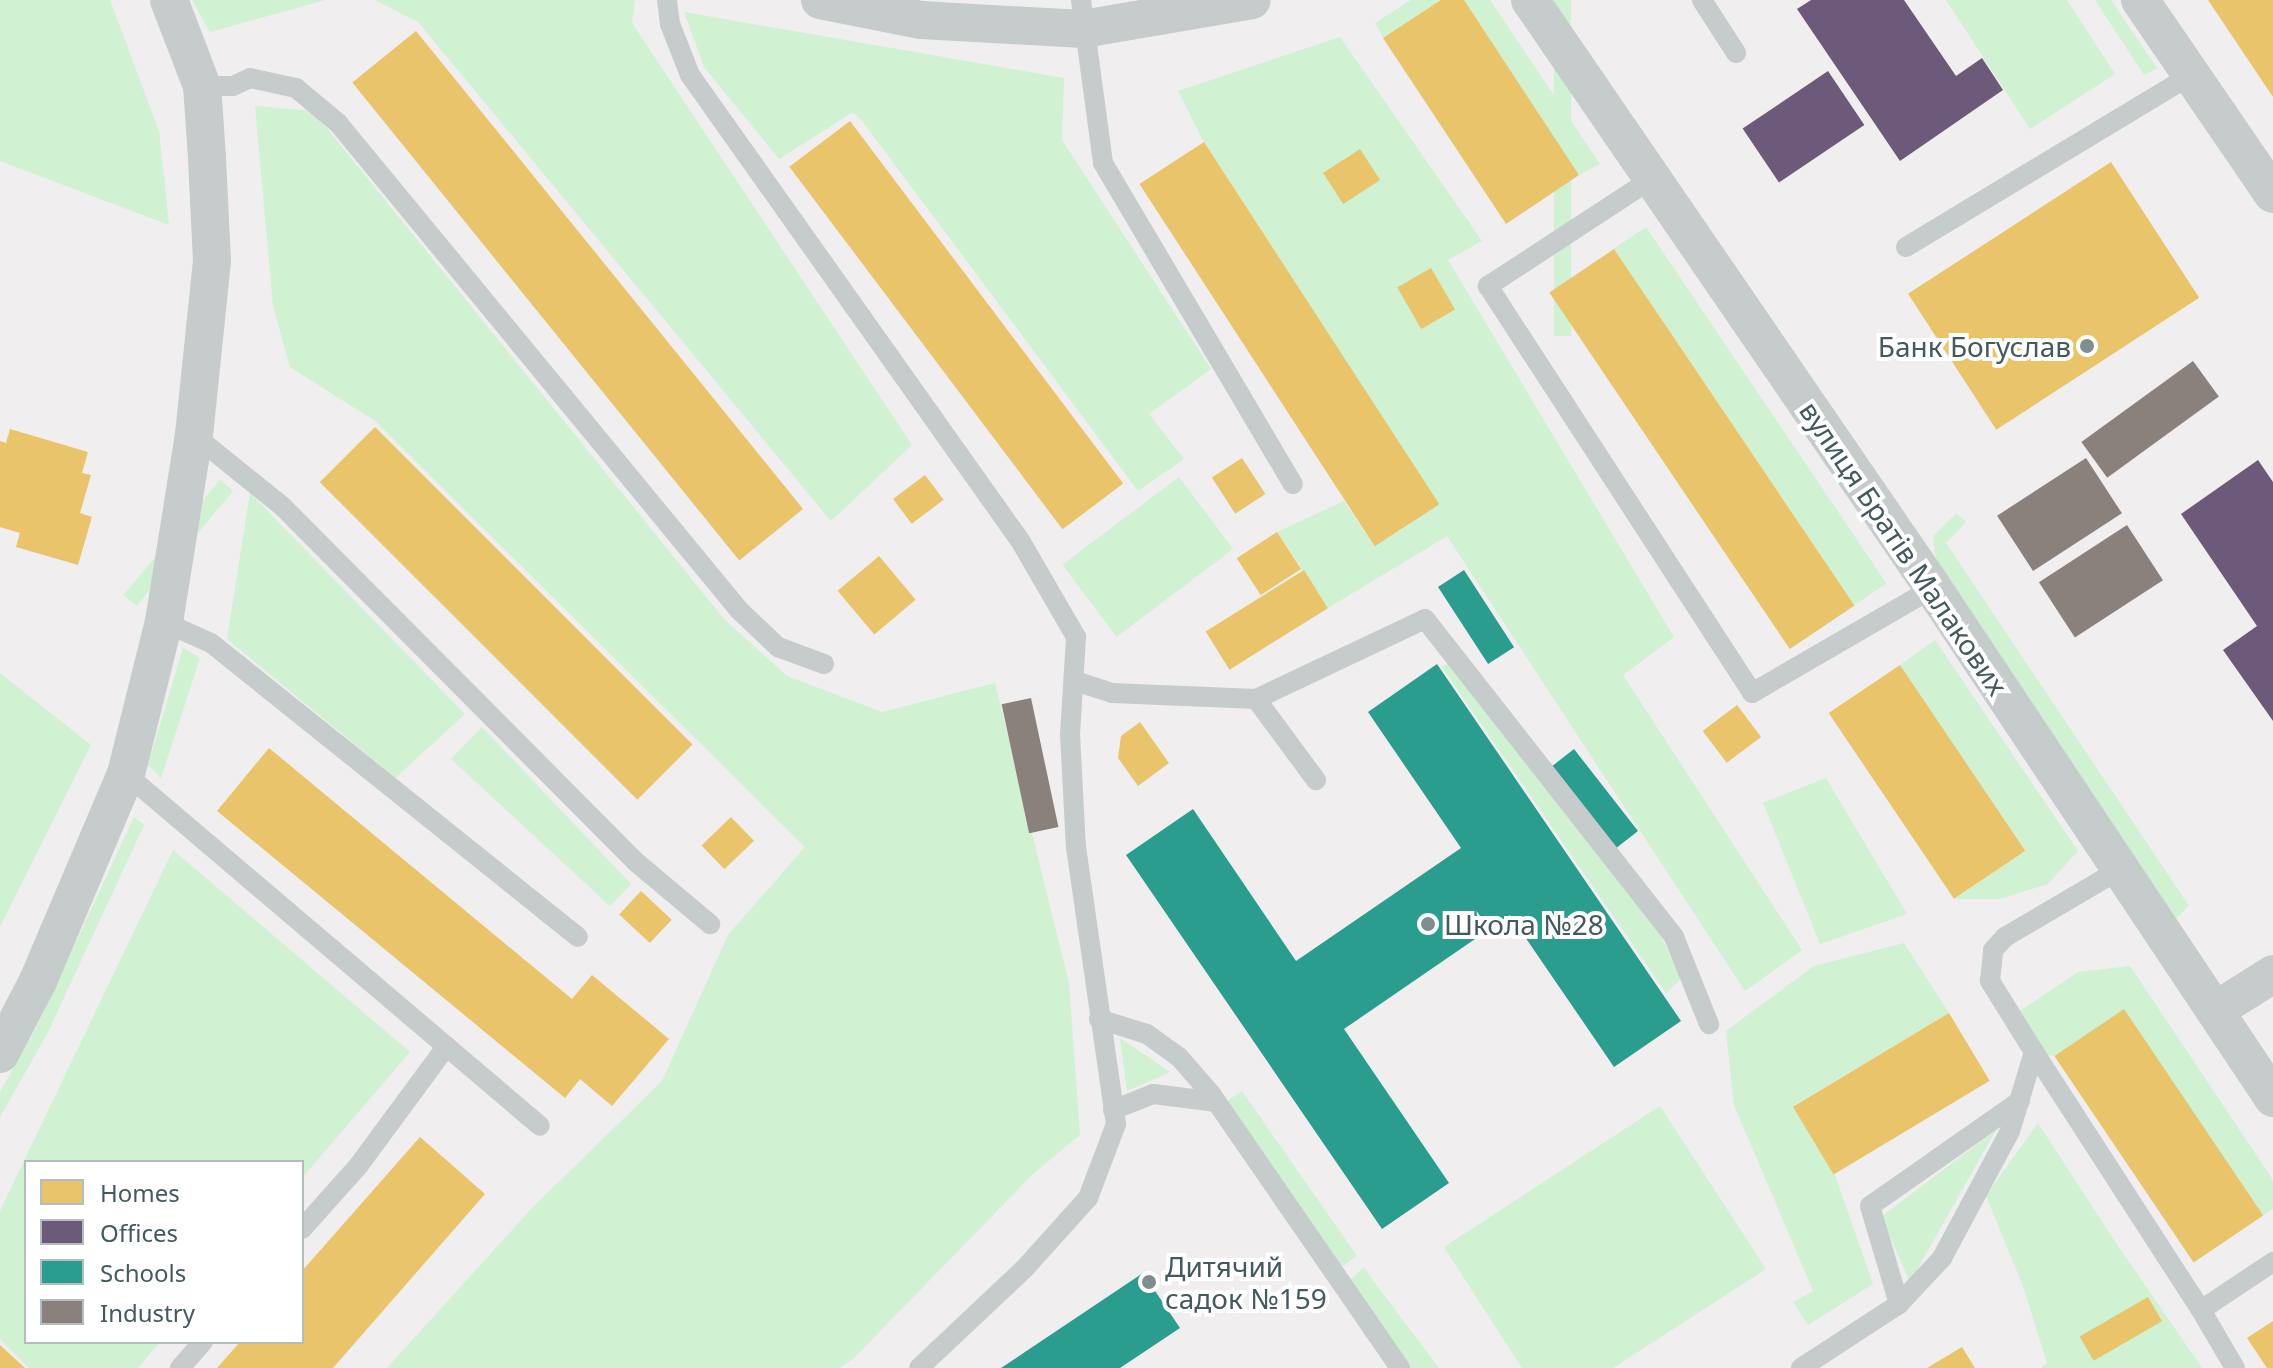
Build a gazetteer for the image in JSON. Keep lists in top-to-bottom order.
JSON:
{
  "streets": {
    "street": ["вулиця Братів Малакових"]
  },
  "places": ["Банк Богуслав", "Школа №28", "Дитячий садок №159"],
  "legend": [
    "Homes",
    "Offices",
    "Schools",
    "Industry"
  ]
}
